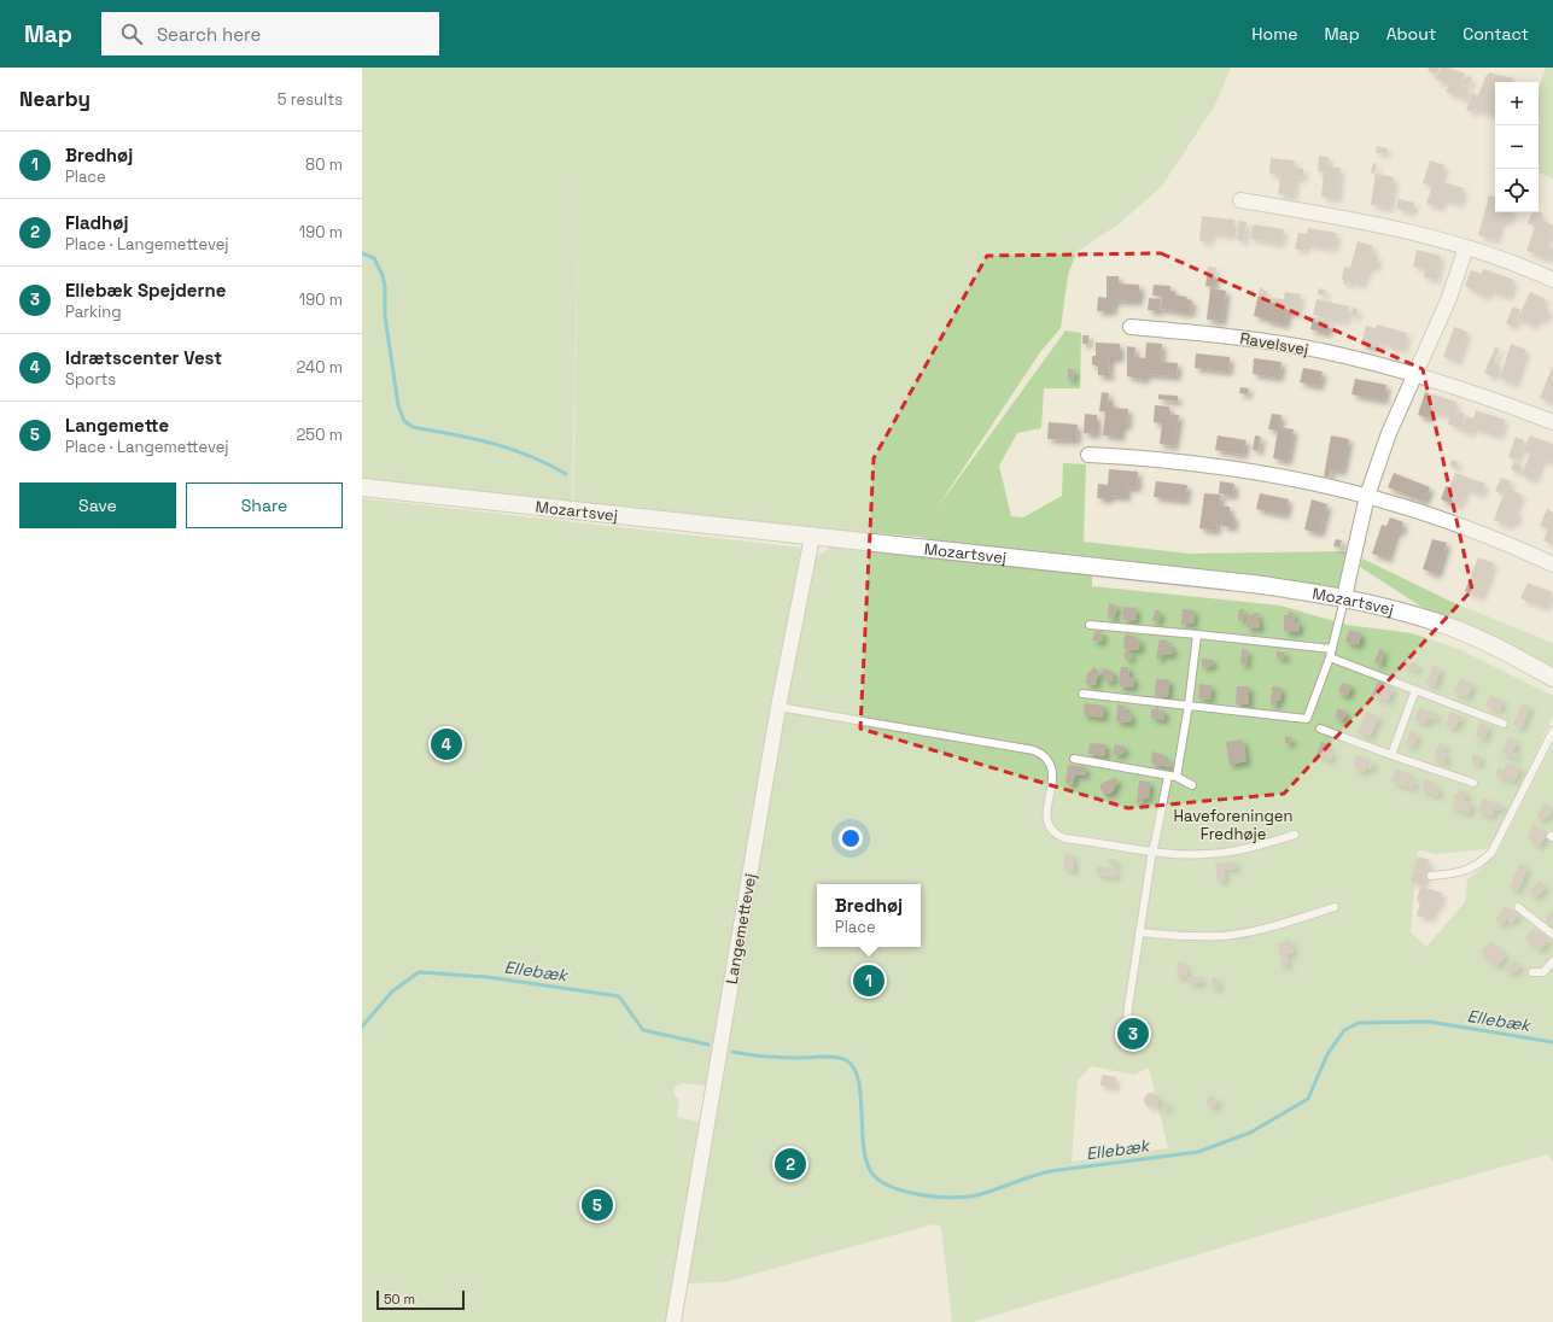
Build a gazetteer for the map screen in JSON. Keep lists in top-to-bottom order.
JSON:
{
  "streets": {
    "street": ["Ravelsvej", "Mozartsvej", "Langemettevej"]
  },
  "crossings": [
    ["Mozartsvej", "Langemettevej"]
  ],
  "water": ["Ellebæk"],
  "parks": ["Haveforeningen Fredhøje"],
  "scale_bar": "50 m",
  "page": {
    "header": "Map",
    "search": "Search here",
    "nav": [
      "Home",
      "Map",
      "About",
      "Contact"
    ],
    "heading": ["Nearby", "5 results"],
    "map_buttons": ["+", "−"],
    "list": [
      {
        "mark": "1",
        "name": "Bredhøj",
        "note": "Place",
        "value": "80 m"
      },
      {
        "mark": "2",
        "name": "Fladhøj",
        "note": "Place · Langemettevej",
        "value": "190 m"
      },
      {
        "mark": "3",
        "name": "Ellebæk Spejderne",
        "note": "Parking",
        "value": "190 m"
      },
      {
        "mark": "4",
        "name": "Idrætscenter Vest",
        "note": "Sports",
        "value": "240 m"
      },
      {
        "mark": "5",
        "name": "Langemette",
        "note": "Place · Langemettevej",
        "value": "250 m"
      }
    ],
    "buttons": ["Save", "Share"],
    "pins": [
      "4",
      "1",
      "3",
      "2",
      "5"
    ],
    "popup": ["Bredhøj", "Place"],
    "scale": "50 m"
  }
}
